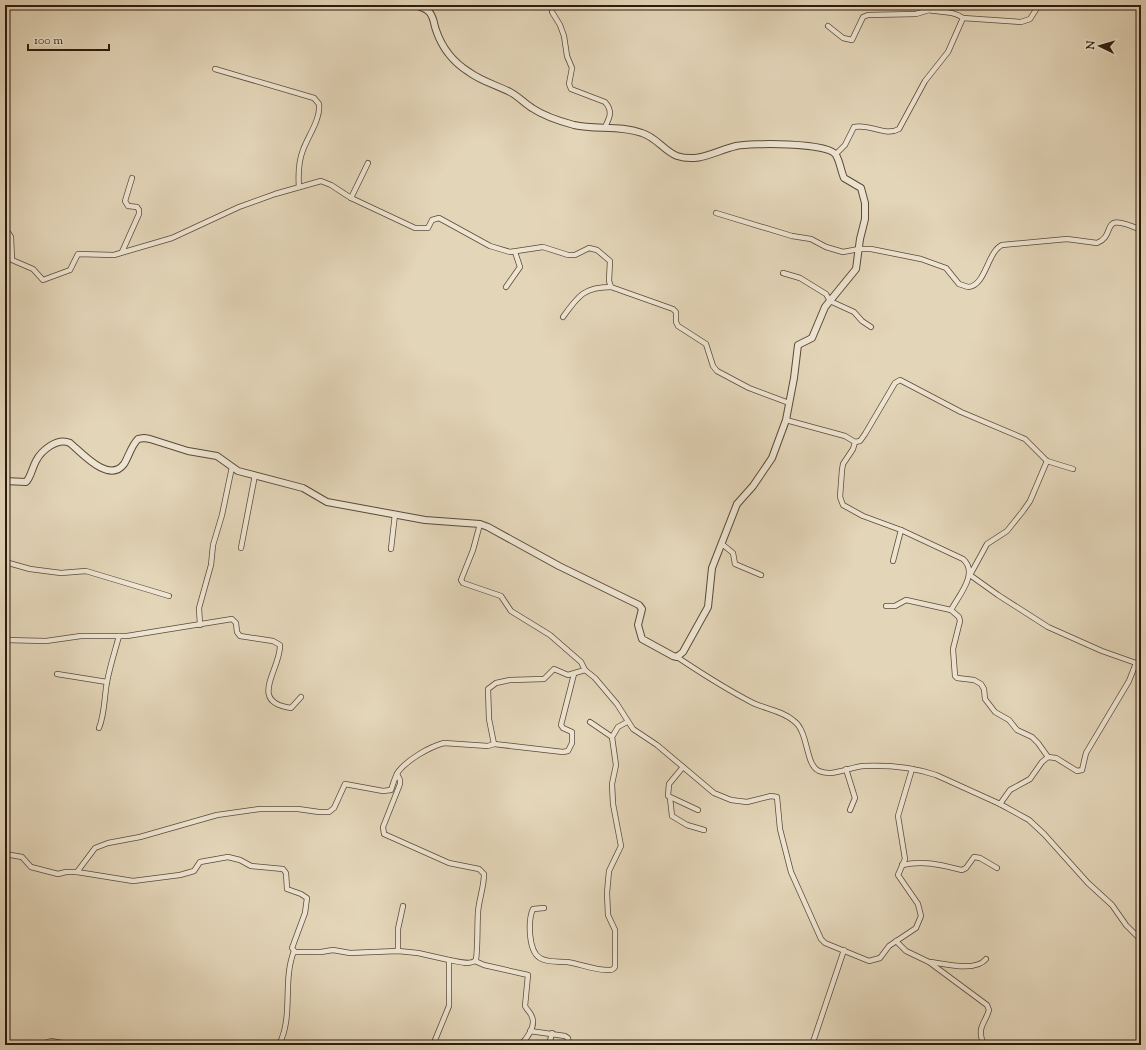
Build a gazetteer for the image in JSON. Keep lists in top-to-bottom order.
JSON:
{
  "scale_bar": "100 m",
  "north": "left"
}
